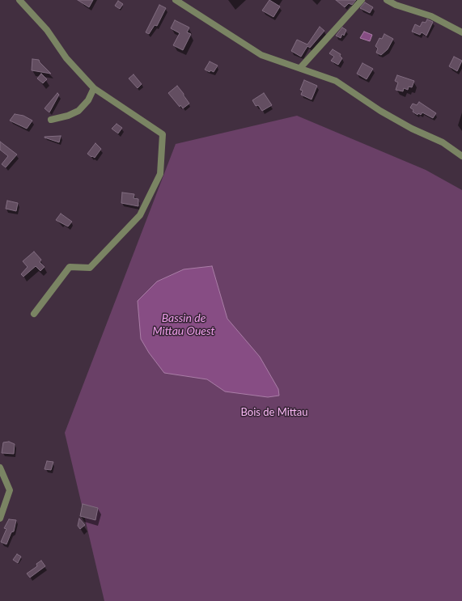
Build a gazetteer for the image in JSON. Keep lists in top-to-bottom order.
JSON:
{
  "water": ["Bassin de Mittau Ouest"],
  "parks": ["Bois de Mittau"]
}
